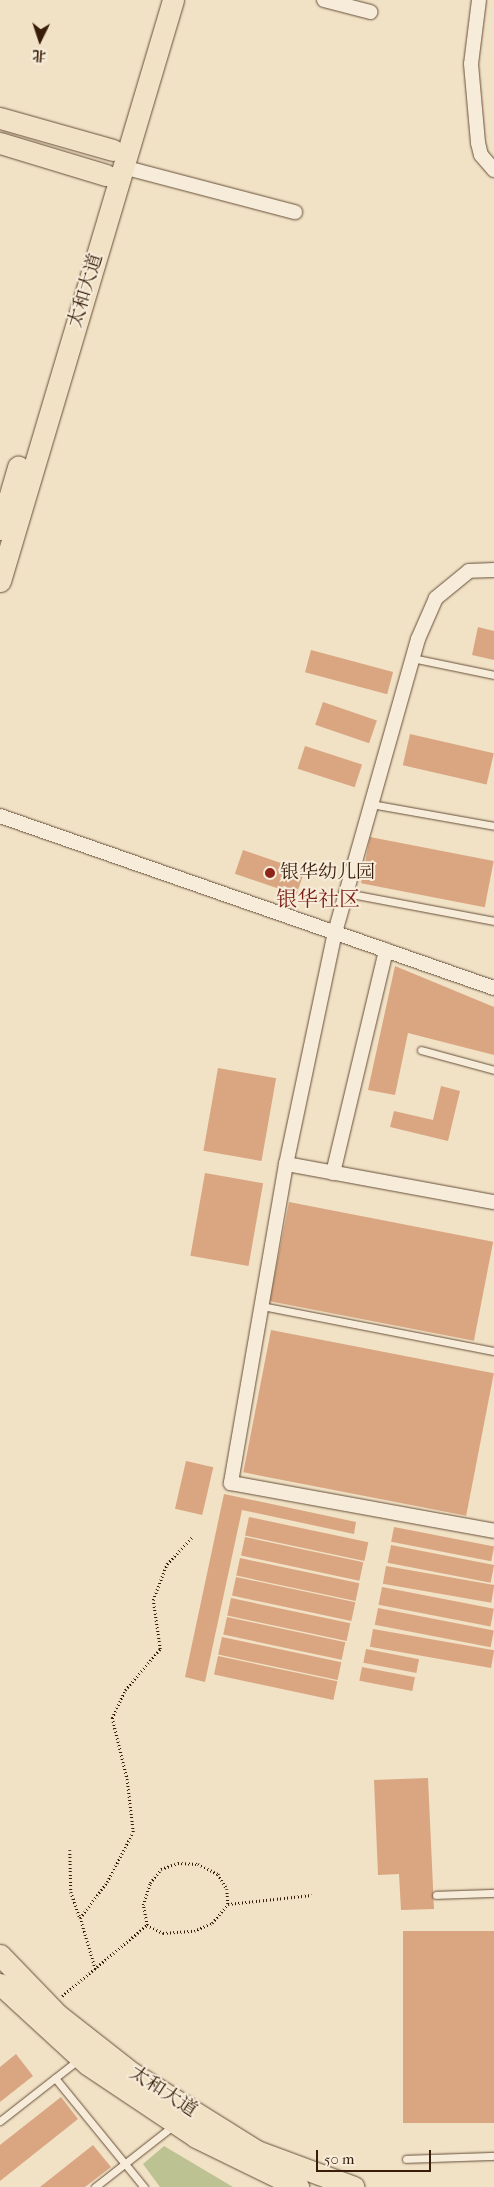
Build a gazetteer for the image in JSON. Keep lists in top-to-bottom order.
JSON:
{
  "streets": {
    "main road": ["太和大道"]
  },
  "districts": ["银华社区"],
  "places": ["银华幼儿园"],
  "scale_bar": "50 m",
  "north": "bottom"
}
